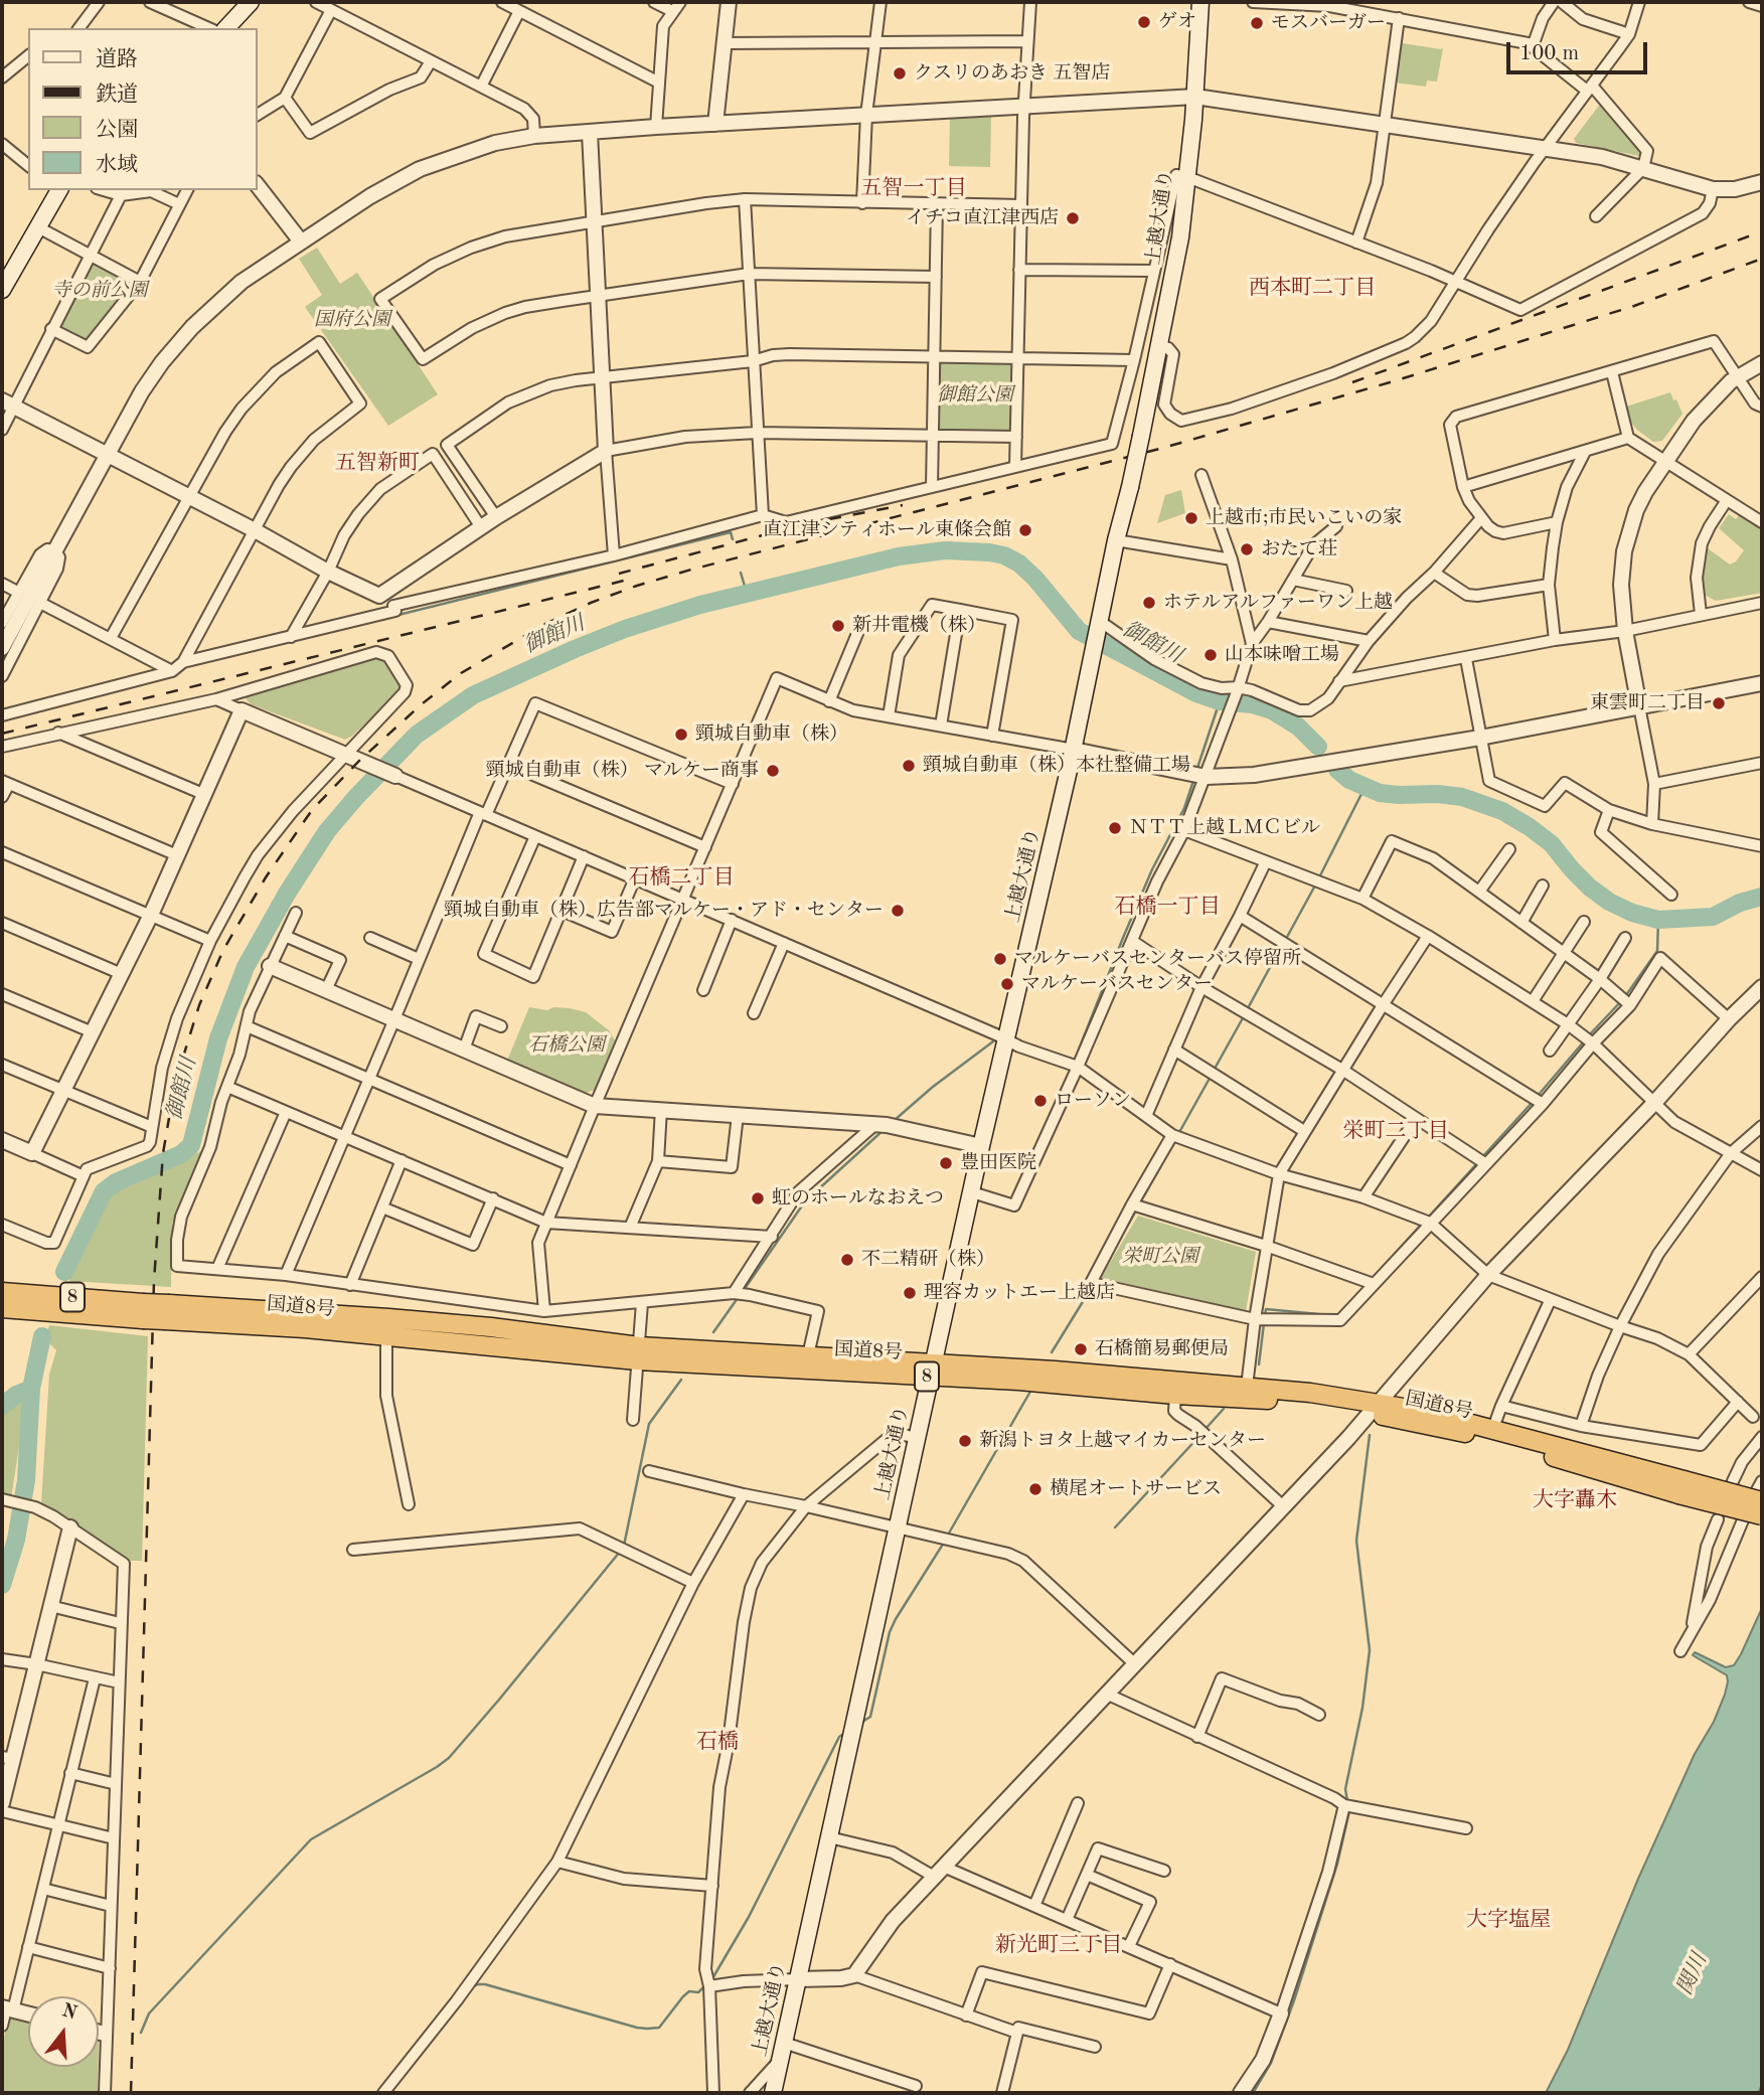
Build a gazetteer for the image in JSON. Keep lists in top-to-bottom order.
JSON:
{
  "streets": {
    "highway": ["8", "国道8号"],
    "main road": ["上越大通り"]
  },
  "crossings": [
    ["上越大通り", "国道8号"]
  ],
  "districts": [
    "五智一丁目",
    "西本町二丁目",
    "五智新町",
    "石橋二丁目",
    "石橋一丁目",
    "栄町二丁目",
    "大字轟木",
    "石橋",
    "大字塩屋",
    "新光町三丁目"
  ],
  "water": ["御館川", "関川"],
  "parks": [
    "寺の前公園",
    "国府公園",
    "御館公園",
    "石橋公園",
    "栄町公園"
  ],
  "places": [
    "ゲオ",
    "モスバーガー",
    "クスリのあおき 五智店",
    "イチコ直江津西店",
    "上越市;市民いこいの家",
    "直江津シティホール東條会館",
    "おたて荘",
    "ホテルアルファーワン上越",
    "新井電機（株）",
    "山本味噌工場",
    "東雲町二丁目",
    "頸城自動車（株）",
    "頸城自動車（株）本社整備工場",
    "頸城自動車（株） マルケー商事",
    "ＮＴＴ上越ＬＭＣビル",
    "頸城自動車（株）広告部マルケー・アド・センター",
    "マルケーバスセンターバス停留所",
    "マルケーバスセンター",
    "ローソン",
    "豊田医院",
    "虹のホールなおえつ",
    "不二精研（株）",
    "理容カットエー上越店",
    "石橋簡易郵便局",
    "新潟トヨタ上越マイカーセンター",
    "横尾オートサービス"
  ],
  "legend": [
    "道路",
    "鉄道",
    "公園",
    "水域"
  ],
  "scale_bar": "100 m",
  "north": "top"
}
